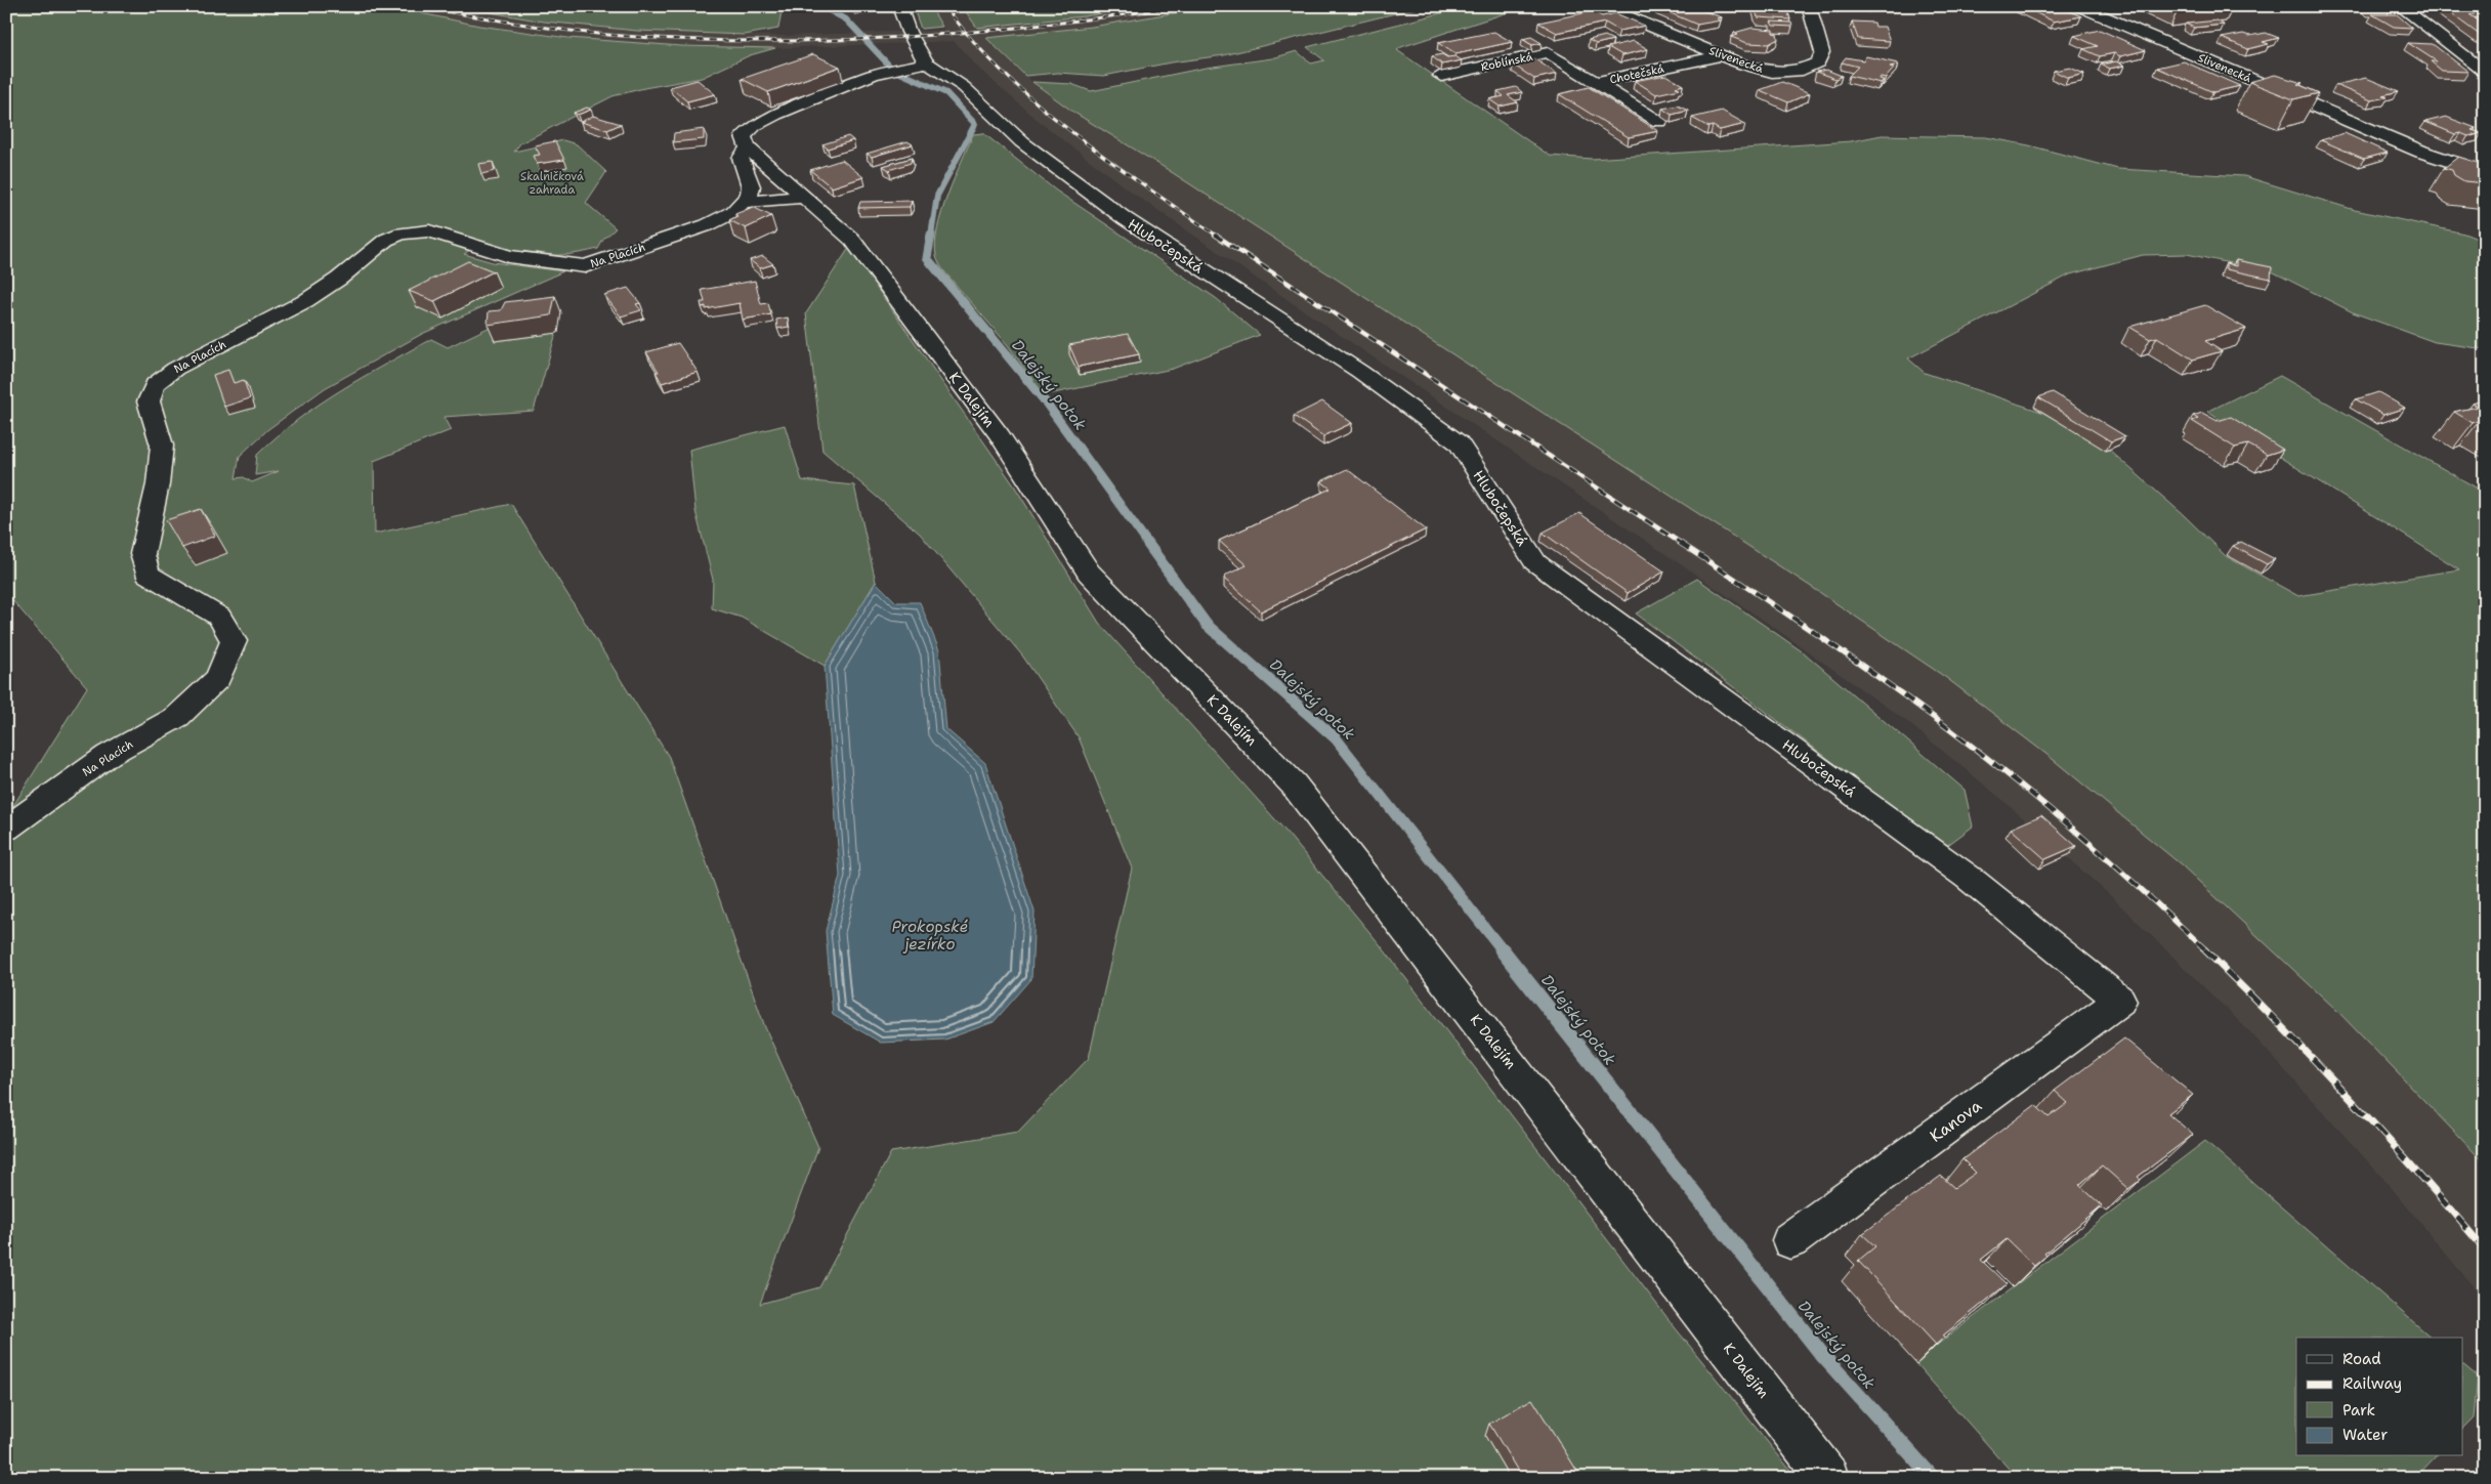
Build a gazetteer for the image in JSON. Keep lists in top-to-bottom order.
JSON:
{
  "streets": {
    "street": [
      "Slivenecká",
      "Roblínská",
      "Chotečská",
      "Hlubočepská",
      "Na Placích",
      "K Dalejím",
      "Kanova"
    ]
  },
  "crossings": [
    ["Slivenecká", "Chotečská"],
    ["Roblínská", "Chotečská"],
    ["Hlubočepská", "Kanova"]
  ],
  "water": ["Dalejský potok", "Prokopské jezírko"],
  "parks": ["Skalničková zahrada"],
  "legend": [
    "Road",
    "Railway",
    "Park",
    "Water"
  ]
}
